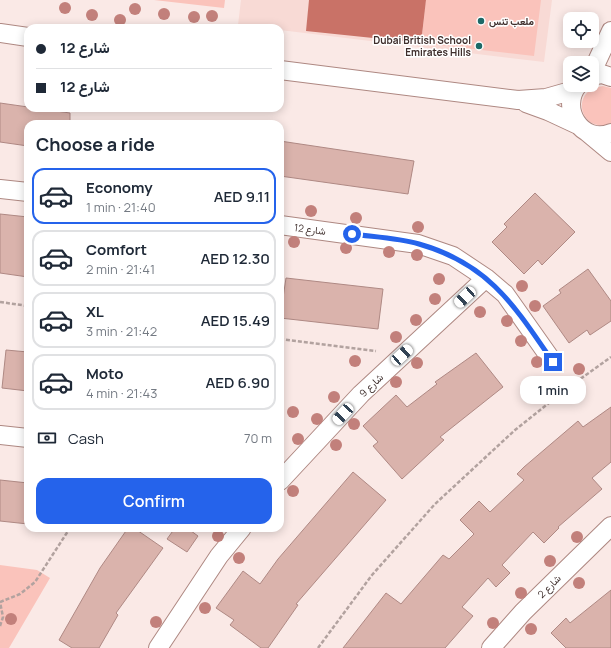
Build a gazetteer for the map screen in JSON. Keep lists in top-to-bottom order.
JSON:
{
  "streets": {
    "street": ["شارع 12", "شارع 9", "شارع 2"]
  },
  "crossings": [
    ["شارع 12", "شارع 9"]
  ],
  "places": ["ملعب تنس", "Dubai British School Emirates Hills"],
  "page": {
    "banner": ["شارع 12", "شارع 12"],
    "heading": "Choose a ride",
    "list": [
      {
        "name": "Economy",
        "note": "1 min · 21:40",
        "value": "AED 9.11"
      },
      {
        "name": "Comfort",
        "note": "2 min · 21:41",
        "value": "AED 12.30"
      },
      {
        "name": "XL",
        "note": "3 min · 21:42",
        "value": "AED 15.49"
      },
      {
        "name": "Moto",
        "note": "4 min · 21:43",
        "value": "AED 6.90"
      }
    ],
    "bubble": "1 min",
    "pay": ["Cash", "70 m"],
    "buttons": "Confirm"
  }
}
